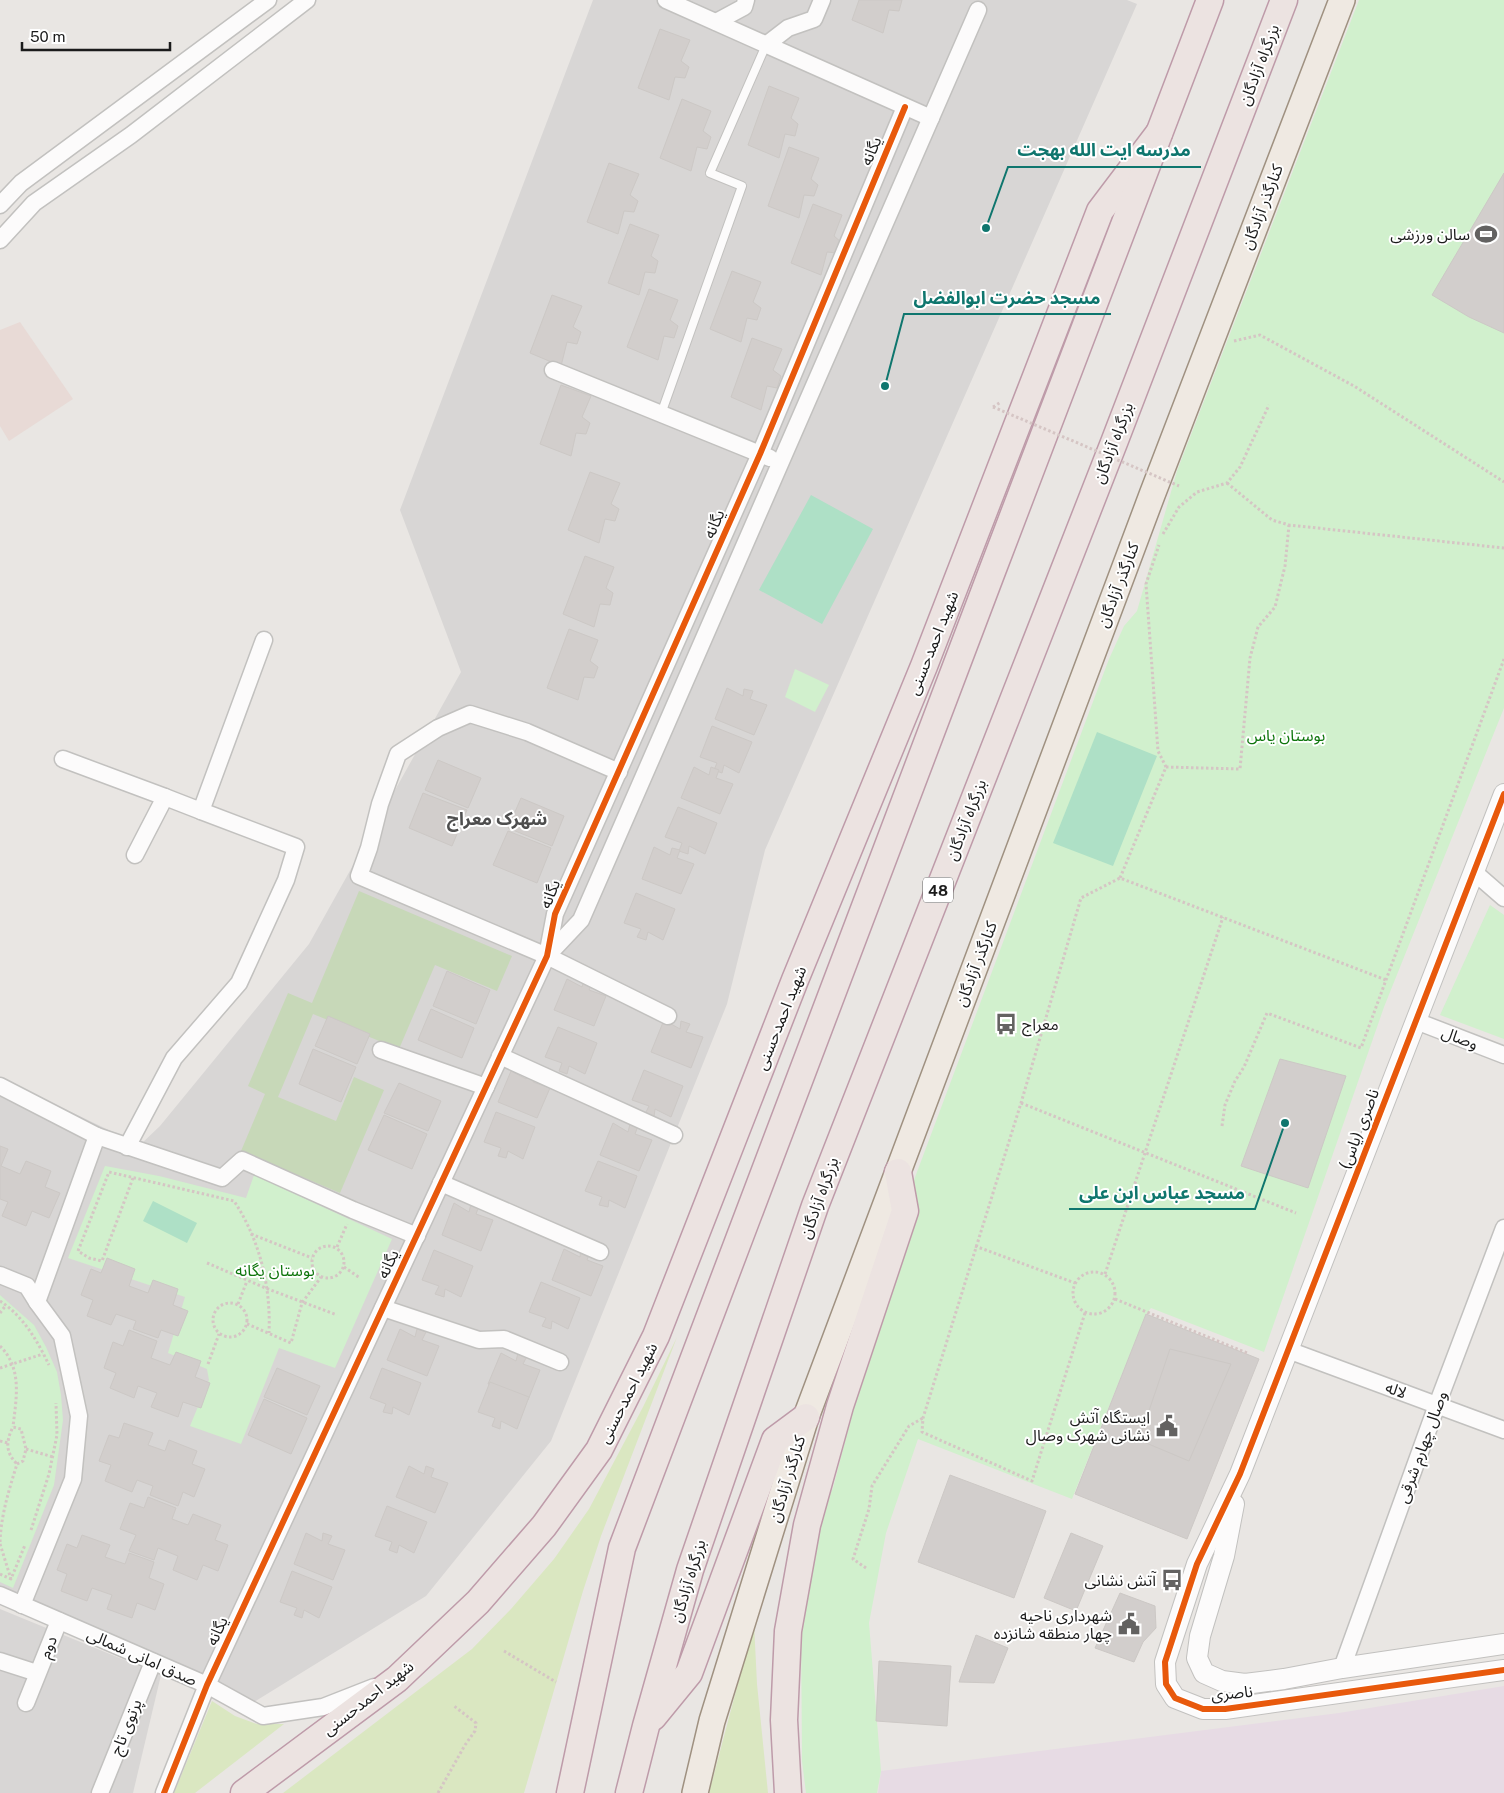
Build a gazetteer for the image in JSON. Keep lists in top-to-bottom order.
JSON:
{
  "streets": {
    "highway": [
      "بزرگراه آزادگان",
      "کنارگذر آزادگان",
      "شهید احمدحسنی",
      "48"
    ],
    "street": [
      "یگانه",
      "وصال",
      "ناصری (یاس)",
      "لاله",
      "وصال چهارم شرقی",
      "دوم",
      "صدق امانی شمالی",
      "ناصری",
      "پرتوی تاج"
    ]
  },
  "crossings": [
    ["یگانه", "صدق امانی شمالی"],
    ["شهید احمدحسنی", "صدق امانی شمالی"],
    ["وصال", "ناصری (یاس)"],
    ["ناصری (یاس)", "لاله"],
    ["ناصری (یاس)", "ناصری"],
    ["لاله", "وصال چهارم شرقی"],
    ["وصال چهارم شرقی", "ناصری"],
    ["دوم", "صدق امانی شمالی"],
    ["صدق امانی شمالی", "پرتوی تاج"]
  ],
  "districts": ["شهرک معراج"],
  "parks": ["بوستان یاس", "بوستان یگانه"],
  "places": {
    "other": ["مدرسه ایت الله بهجت", "مسجد حضرت ابوالفضل", "مسجد عباس ابن علی"],
    "sports": ["سالن ورزشی"],
    "bus stop": ["معراج", "آتش نشانی"],
    "public building": ["ایستگاه آتش نشانی شهرک وصال", "شهرداری ناحیه چهار منطقه شانزده"]
  },
  "scale_bar": "50 m"
}
